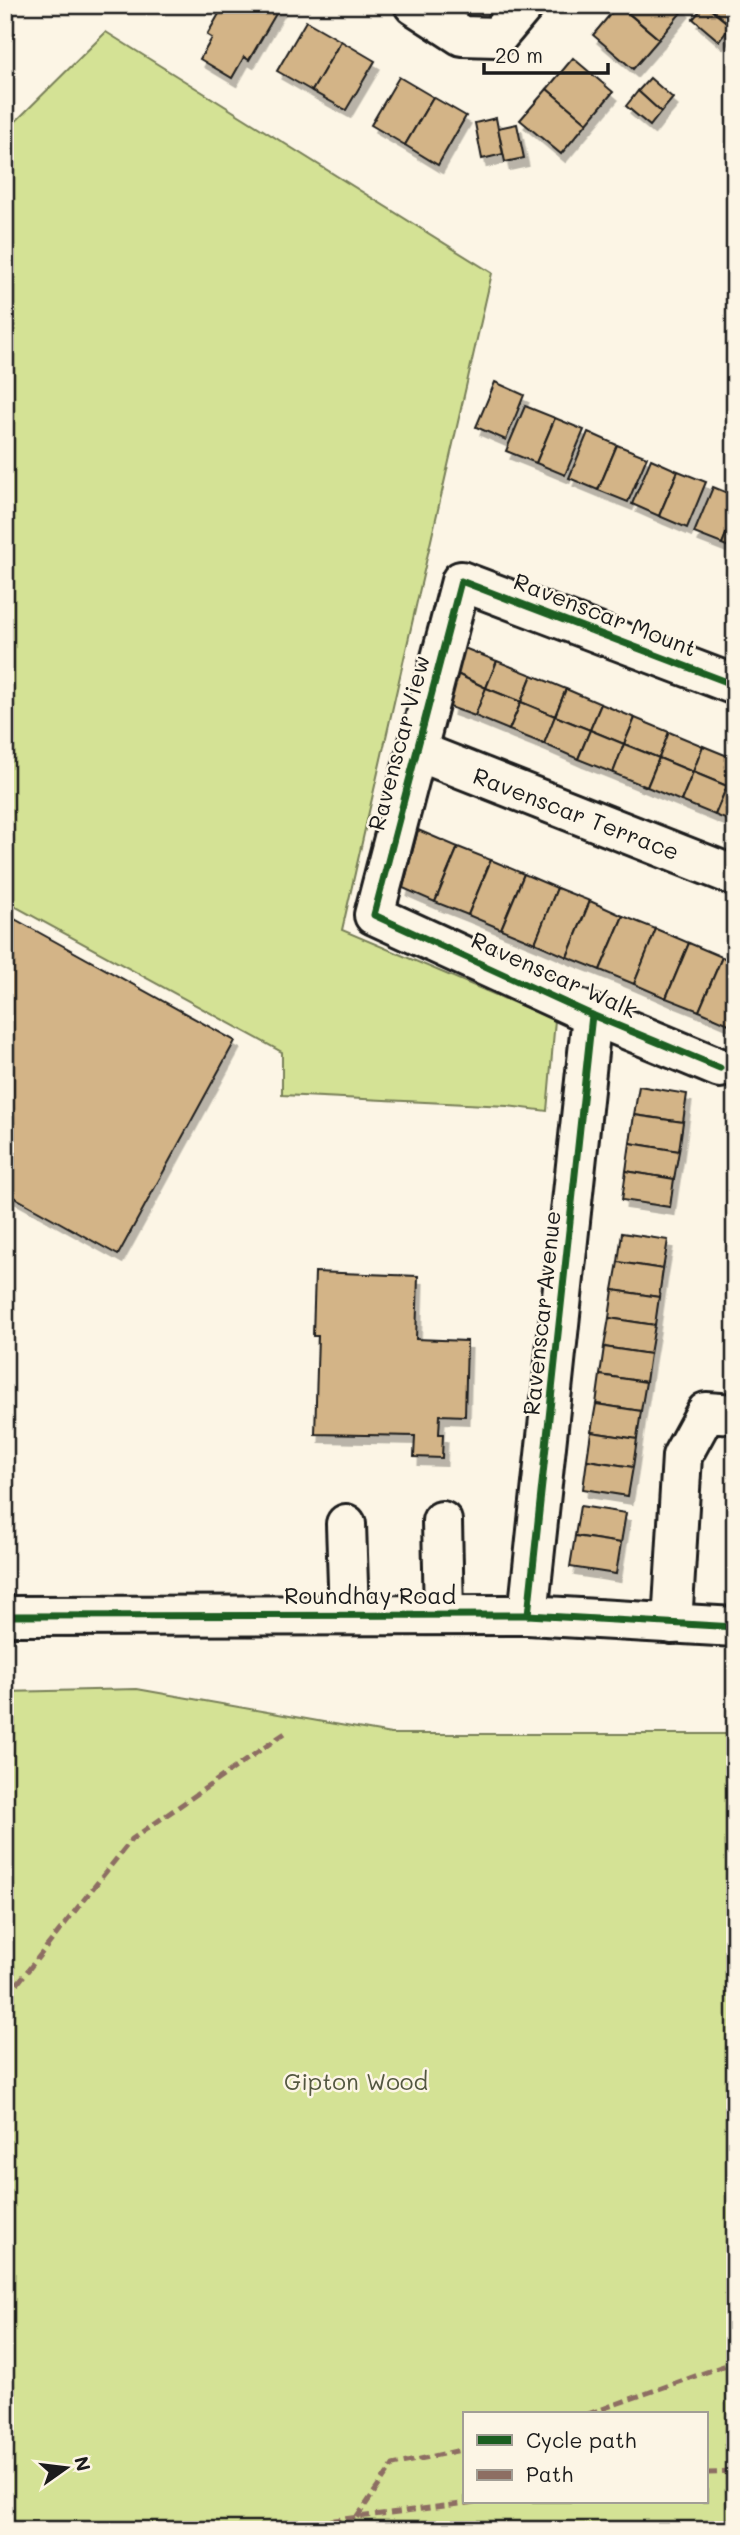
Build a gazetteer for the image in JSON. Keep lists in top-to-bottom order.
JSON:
{
  "streets": {
    "street": [
      "Ravenscar Mount",
      "Ravenscar View",
      "Ravenscar Terrace",
      "Ravenscar Walk",
      "Ravenscar Avenue",
      "Roundhay Road"
    ]
  },
  "crossings": [
    ["Ravenscar Mount", "Ravenscar View"],
    ["Ravenscar View", "Ravenscar Terrace"],
    ["Ravenscar View", "Ravenscar Walk"],
    ["Ravenscar Walk", "Ravenscar Avenue"],
    ["Ravenscar Avenue", "Roundhay Road"]
  ],
  "parks": ["Gipton Wood"],
  "legend": ["Cycle path", "Path"],
  "scale_bar": "20 m",
  "north": "right"
}
